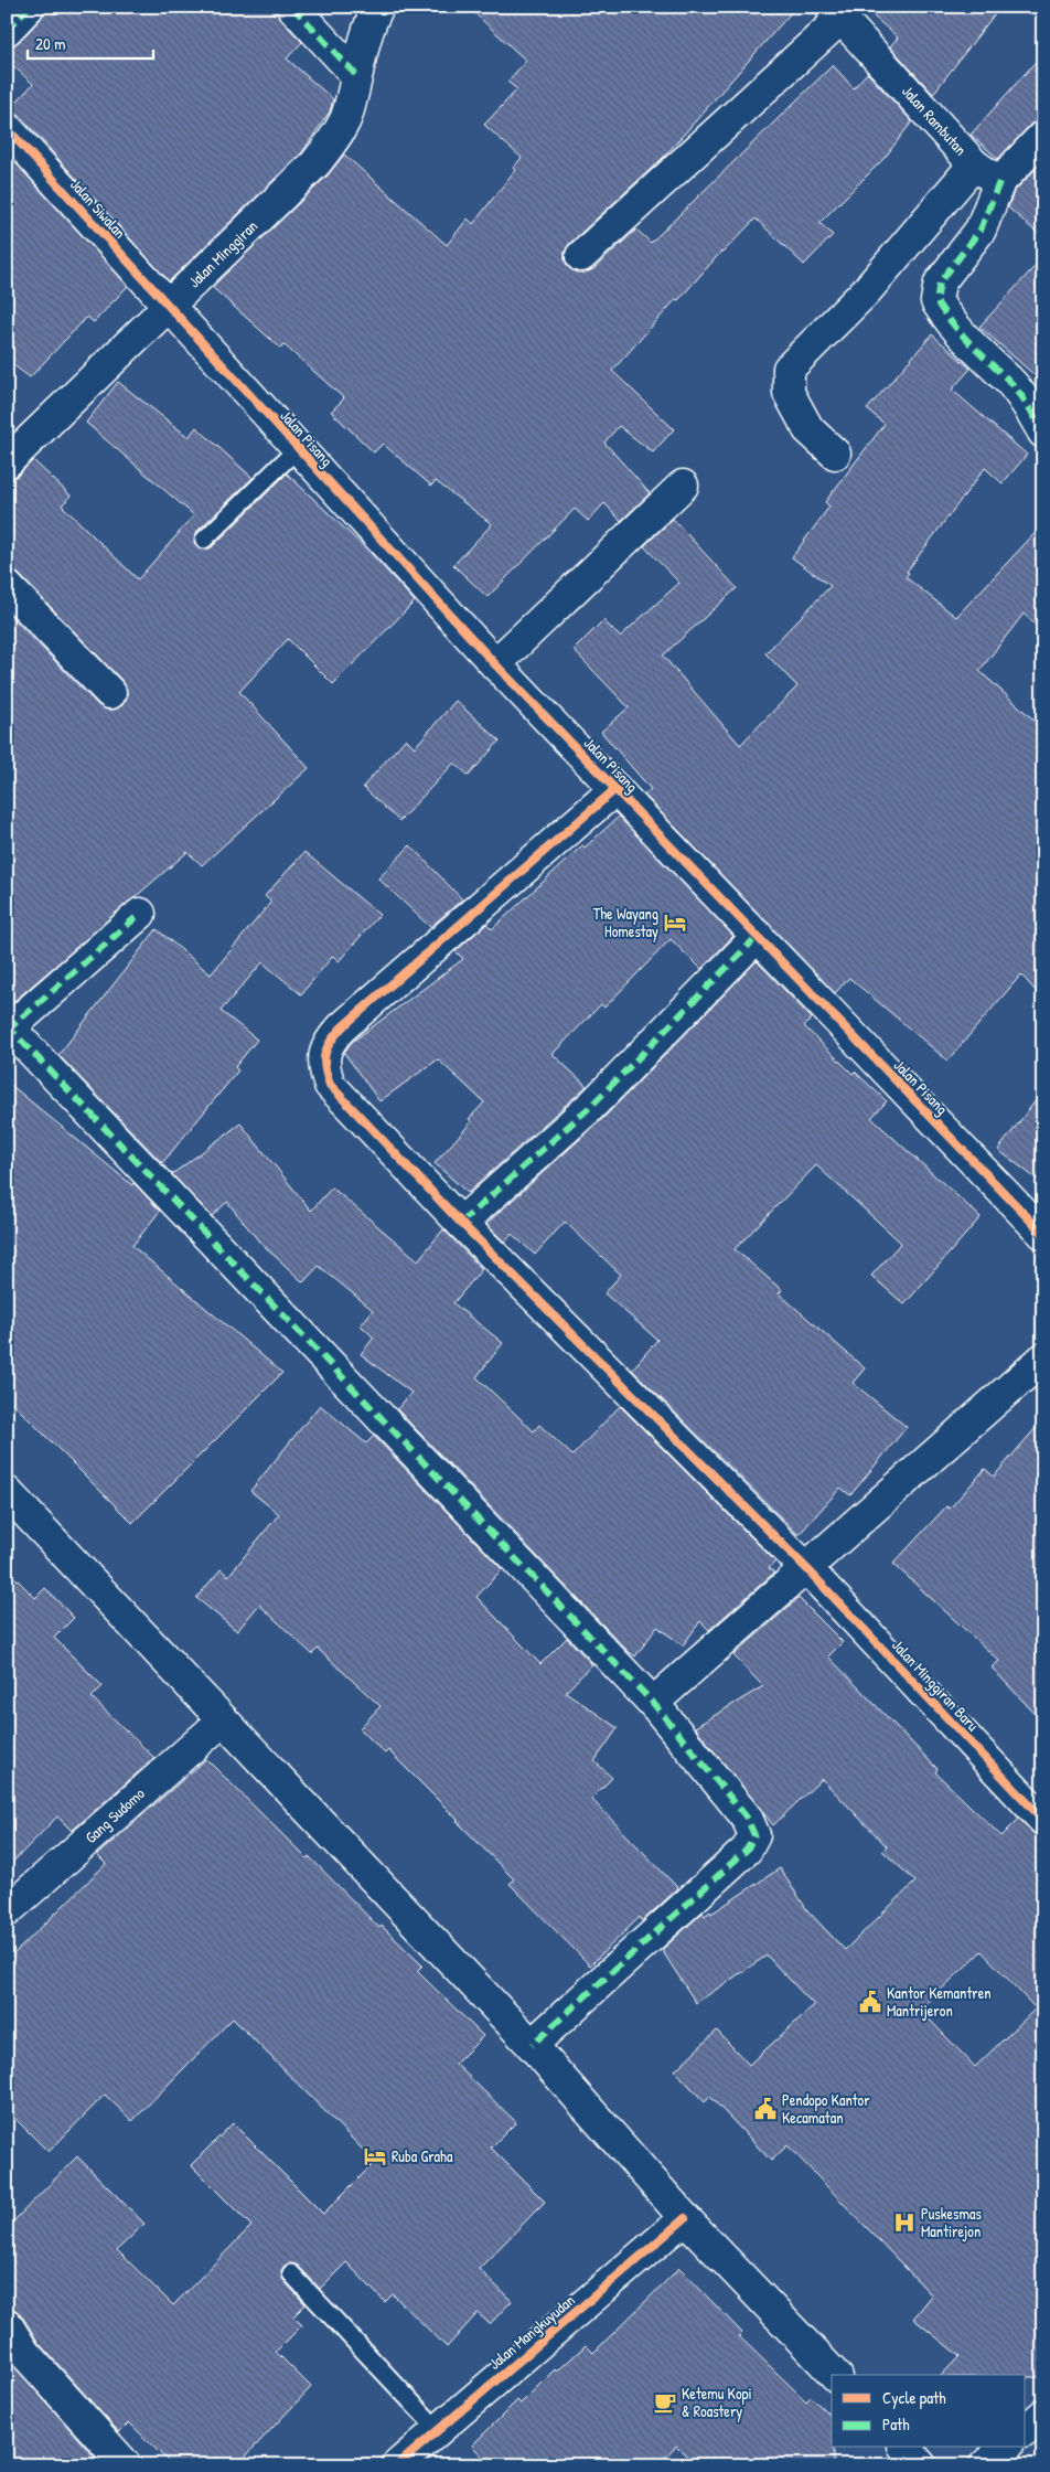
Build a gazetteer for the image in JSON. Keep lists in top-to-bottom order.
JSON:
{
  "streets": {
    "street": [
      "Jalan Rambutan",
      "Jalan Siwalan",
      "Jalan Minggiran",
      "Jalan Pisang",
      "Jalan Minggiran Baru",
      "Gang Sudomo",
      "Jalan Mangkuyudan"
    ]
  },
  "crossings": [
    ["Jalan Siwalan", "Jalan Minggiran"],
    ["Jalan Siwalan", "Jalan Pisang"],
    ["Jalan Minggiran", "Jalan Pisang"],
    ["Jalan Pisang", "Jalan Minggiran Baru"]
  ],
  "places": {
    "hotel": ["The Wayang Homestay", "Ruba Graha"],
    "public building": ["Kantor Kemantren Mantrijeron", "Pendopo Kantor Kecamatan"],
    "hospital": ["Puskesmas Mantirejon"],
    "cafe": ["Ketemu Kopi & Roastery"]
  },
  "legend": ["Cycle path", "Path"],
  "scale_bar": "20 m"
}
